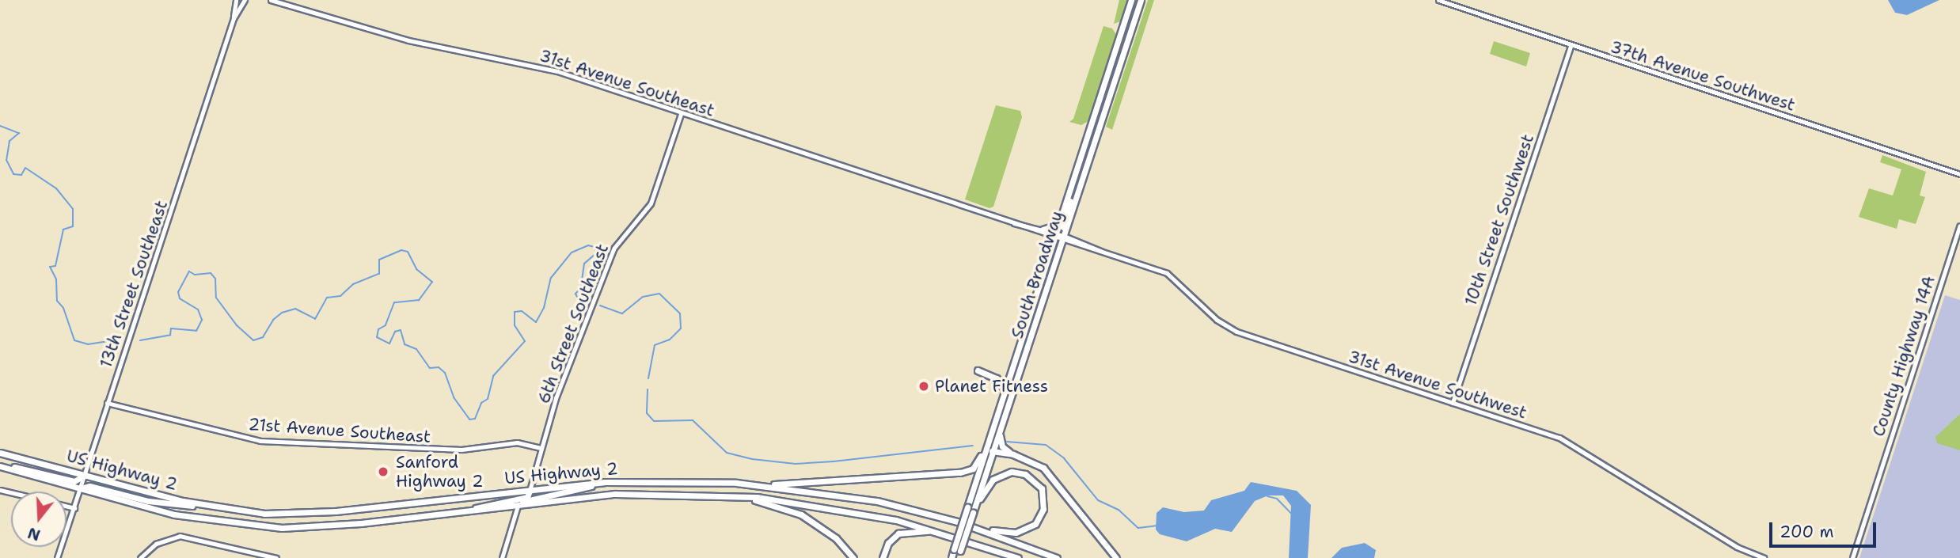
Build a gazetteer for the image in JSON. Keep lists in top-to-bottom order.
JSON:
{
  "streets": {
    "highway": ["South Broadway", "US Highway 2"],
    "street": [
      "37th Avenue Southwest",
      "31st Avenue Southeast",
      "10th Street Southwest",
      "13th Street Southeast",
      "6th Street Southeast",
      "County Highway 14A",
      "31st Avenue Southwest",
      "21st Avenue Southeast"
    ]
  },
  "crossings": [
    ["37th Avenue Southwest", "10th Street Southwest"],
    ["31st Avenue Southeast", "6th Street Southeast"],
    ["31st Avenue Southeast", "31st Avenue Southwest"],
    ["10th Street Southwest", "31st Avenue Southwest"],
    ["South Broadway", "31st Avenue Southwest"],
    ["13th Street Southeast", "21st Avenue Southeast"],
    ["13th Street Southeast", "US Highway 2"],
    ["6th Street Southeast", "21st Avenue Southeast"],
    ["6th Street Southeast", "US Highway 2"]
  ],
  "places": ["Planet Fitness", "Sanford Highway 2"],
  "scale_bar": "200 m",
  "north": "bottom"
}
